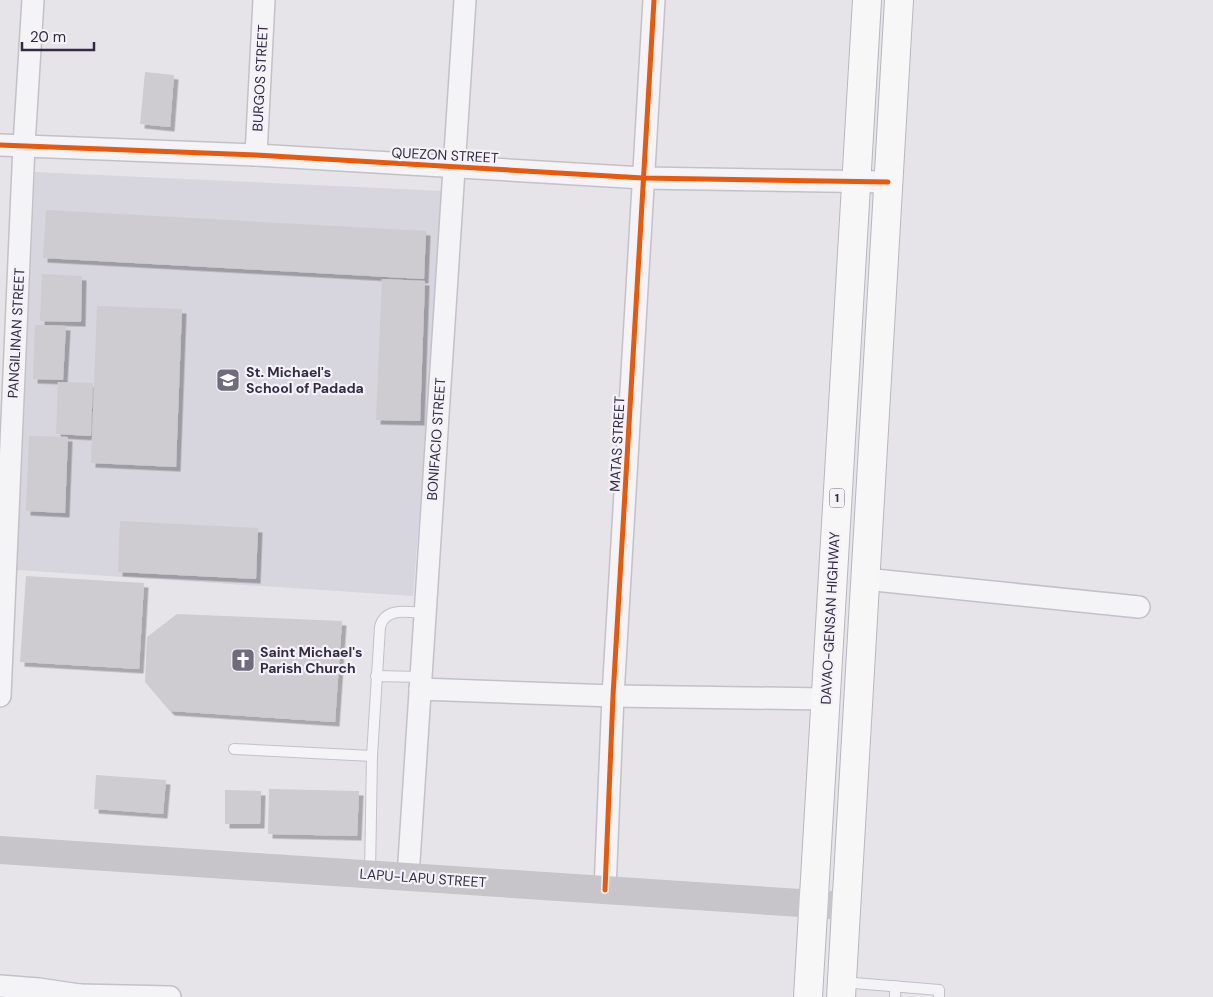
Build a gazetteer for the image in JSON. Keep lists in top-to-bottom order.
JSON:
{
  "streets": {
    "highway": ["1", "DAVAO-GENSAN HIGHWAY"],
    "street": [
      "BURGOS STREET",
      "QUEZON STREET",
      "PANGILINAN STREET",
      "BONIFACIO STREET",
      "MATAS STREET",
      "LAPU-LAPU STREET"
    ]
  },
  "crossings": [
    ["BURGOS STREET", "QUEZON STREET"],
    ["QUEZON STREET", "PANGILINAN STREET"],
    ["QUEZON STREET", "BONIFACIO STREET"],
    ["QUEZON STREET", "MATAS STREET"],
    ["QUEZON STREET", "DAVAO-GENSAN HIGHWAY"],
    ["BONIFACIO STREET", "LAPU-LAPU STREET"],
    ["MATAS STREET", "LAPU-LAPU STREET"],
    ["DAVAO-GENSAN HIGHWAY", "LAPU-LAPU STREET"]
  ],
  "places": {
    "school or university": ["St. Michael's School of Padada"],
    "church": ["Saint Michael's Parish Church"]
  },
  "scale_bar": "20 m"
}
